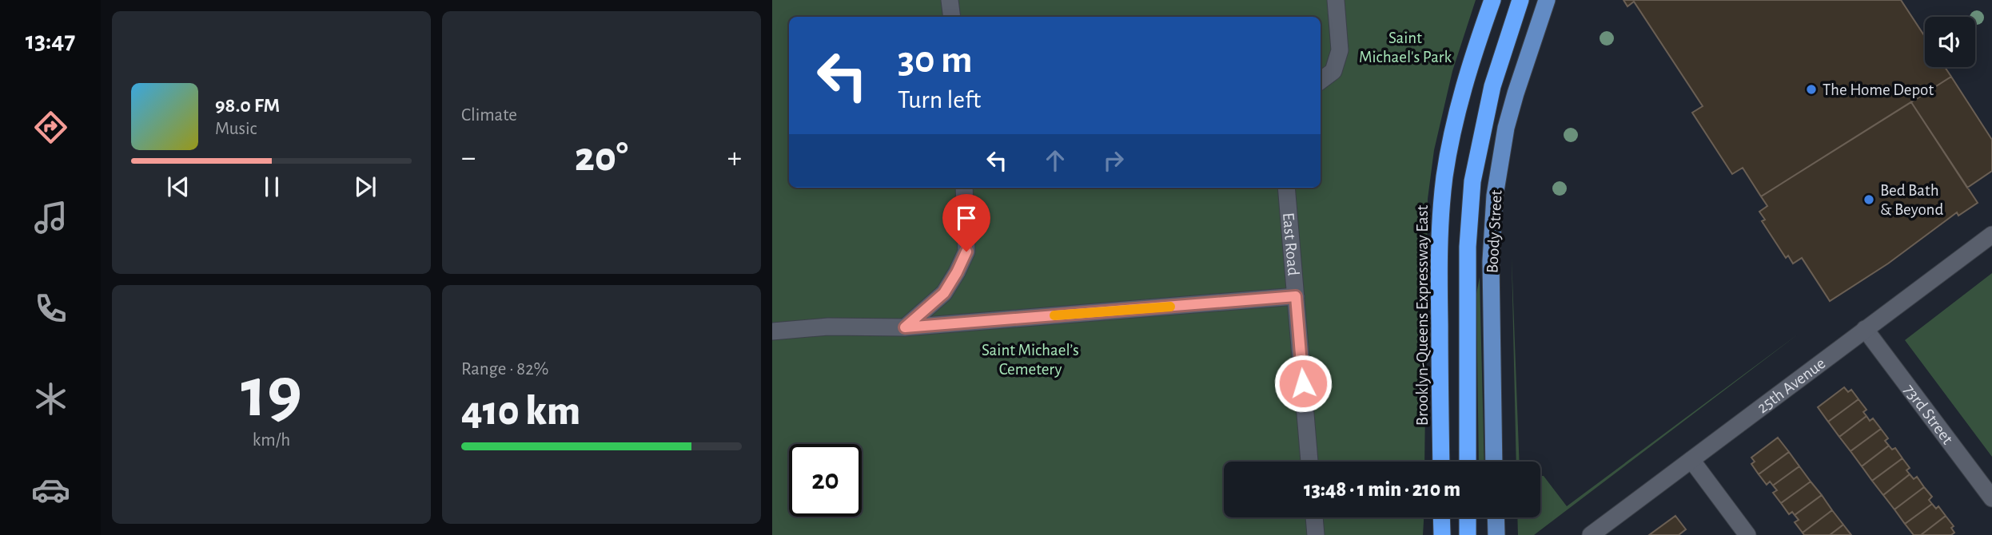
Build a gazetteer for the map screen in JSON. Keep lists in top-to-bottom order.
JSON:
{
  "streets": {
    "highway": ["Brooklyn-Queens Expressway East"],
    "main road": ["Boody Street"],
    "street": ["East Road", "25th Avenue", "73rd Street"]
  },
  "crossings": [
    ["25th Avenue", "73rd Street"]
  ],
  "parks": ["Saint Michael's Park", "Saint Michael’s Cemetery"],
  "places": ["The Home Depot", "Bed Bath & Beyond"],
  "page": {
    "tabs": "13:47",
    "tile": [
      "Climate",
      ["19", "km/h"],
      ["Range · 82%", "410 km"]
    ],
    "turn": ["30 m", "Turn left"],
    "song": ["98.0 FM", "Music"],
    "heat": ["−", "20°", "+"],
    "limit": "20",
    "trip": "13:48 · 1 min · 210 m"
  }
}
